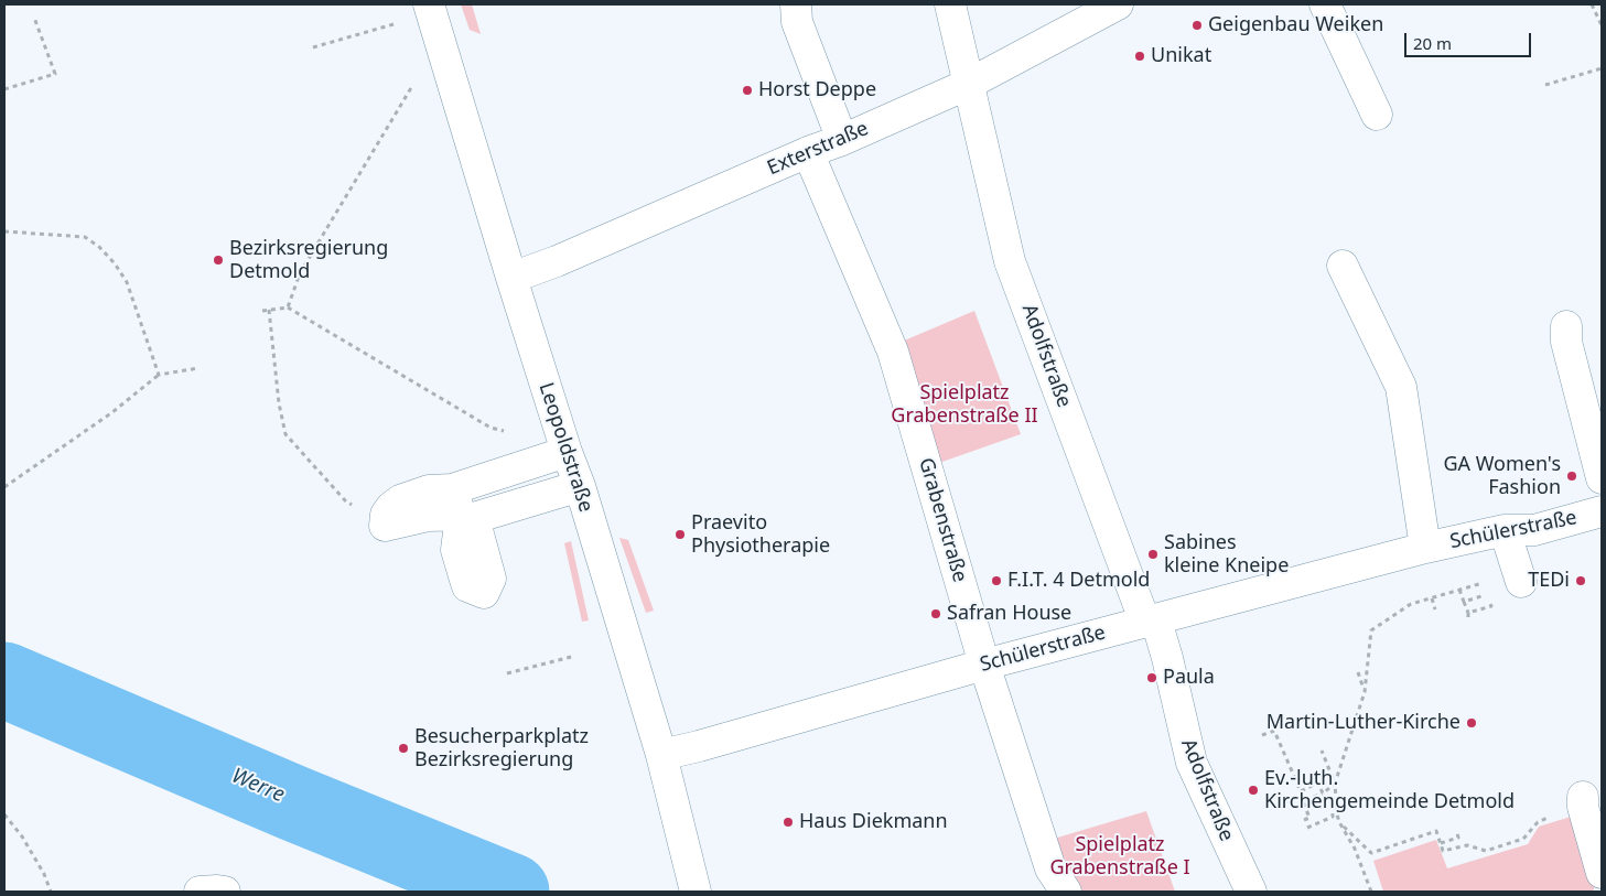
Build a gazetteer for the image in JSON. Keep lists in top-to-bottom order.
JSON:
{
  "streets": {
    "street": [
      "Exterstraße",
      "Adolfstraße",
      "Leopoldstraße",
      "Grabenstraße",
      "Schülerstraße"
    ]
  },
  "crossings": [
    ["Exterstraße", "Adolfstraße"],
    ["Exterstraße", "Leopoldstraße"],
    ["Exterstraße", "Grabenstraße"],
    ["Adolfstraße", "Schülerstraße"],
    ["Leopoldstraße", "Schülerstraße"],
    ["Grabenstraße", "Schülerstraße"]
  ],
  "water": ["Werre"],
  "parks": ["Spielplatz Grabenstraße II", "Spielplatz Grabenstraße I"],
  "places": [
    "Geigenbau Weiken",
    "Unikat",
    "Horst Deppe",
    "Bezirksregierung Detmold",
    "GA Women's Fashion",
    "Praevito Physiotherapie",
    "Sabines kleine Kneipe",
    "F.I.T. 4 Detmold",
    "TEDi",
    "Safran House",
    "Paula",
    "Martin-Luther-Kirche",
    "Besucherparkplatz Bezirksregierung",
    "Ev.-luth. Kirchengemeinde Detmold",
    "Haus Diekmann"
  ],
  "scale_bar": "20 m"
}
